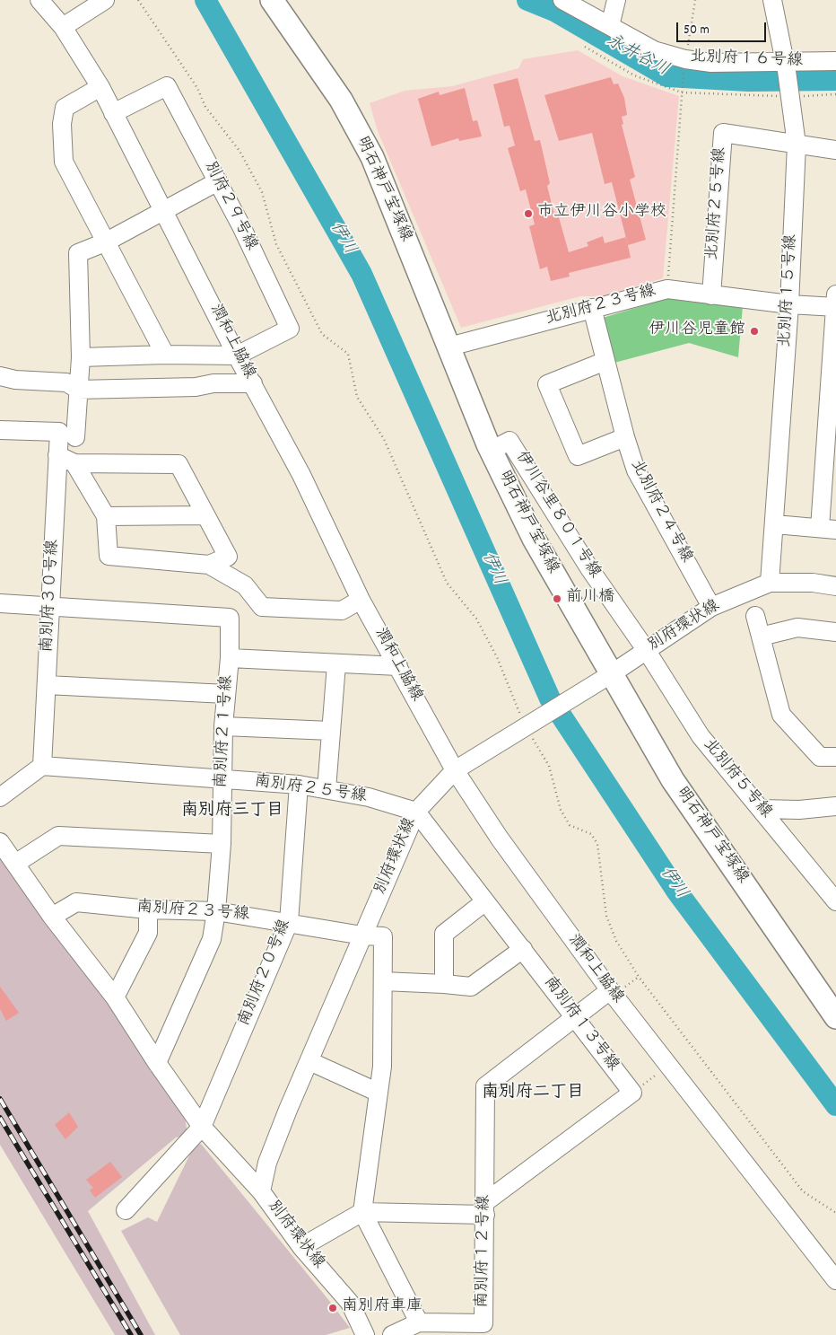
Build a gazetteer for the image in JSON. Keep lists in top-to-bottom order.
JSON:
{
  "streets": {
    "main road": ["明石神戸宝塚線"],
    "street": [
      "北別府１６号線",
      "北別府２５号線",
      "別府２９号線",
      "北別府１５号線",
      "北別府２３号線",
      "潤和上脇線",
      "北別府２４号線",
      "伊川谷里８０１号線",
      "南別府３０号線",
      "別府環状線",
      "南別府２１号線",
      "北別府５号線",
      "南別府２５号線",
      "南別府２３号線",
      "南別府２０号線",
      "南別府１３号線",
      "南別府１２号線"
    ]
  },
  "crossings": [
    ["北別府１６号線", "北別府１５号線"],
    ["明石神戸宝塚線", "北別府２３号線"],
    ["明石神戸宝塚線", "伊川谷里８０１号線"],
    ["明石神戸宝塚線", "別府環状線"],
    ["北別府２５号線", "北別府１５号線"],
    ["北別府２５号線", "北別府２３号線"],
    ["別府２９号線", "潤和上脇線"],
    ["北別府１５号線", "北別府２３号線"],
    ["北別府１５号線", "別府環状線"],
    ["北別府２３号線", "北別府２４号線"],
    ["潤和上脇線", "別府環状線"],
    ["潤和上脇線", "南別府１２号線"],
    ["北別府２４号線", "別府環状線"],
    ["伊川谷里８０１号線", "別府環状線"],
    ["伊川谷里８０１号線", "北別府５号線"],
    ["南別府３０号線", "南別府２１号線"],
    ["南別府３０号線", "南別府２５号線"],
    ["別府環状線", "北別府５号線"],
    ["別府環状線", "南別府２５号線"],
    ["別府環状線", "南別府２３号線"],
    ["別府環状線", "南別府１３号線"],
    ["南別府２１号線", "南別府２５号線"],
    ["南別府２１号線", "南別府２３号線"],
    ["南別府２５号線", "南別府２０号線"],
    ["南別府２５号線", "南別府１３号線"],
    ["南別府２３号線", "南別府２０号線"],
    ["南別府１３号線", "南別府１２号線"]
  ],
  "districts": ["南別府三丁目", "南別府二丁目"],
  "water": ["永井谷川", "伊川"],
  "places": [
    "市立伊川谷小学校",
    "伊川谷児童館",
    "前川橋",
    "南別府車庫"
  ],
  "scale_bar": "50 m"
}
